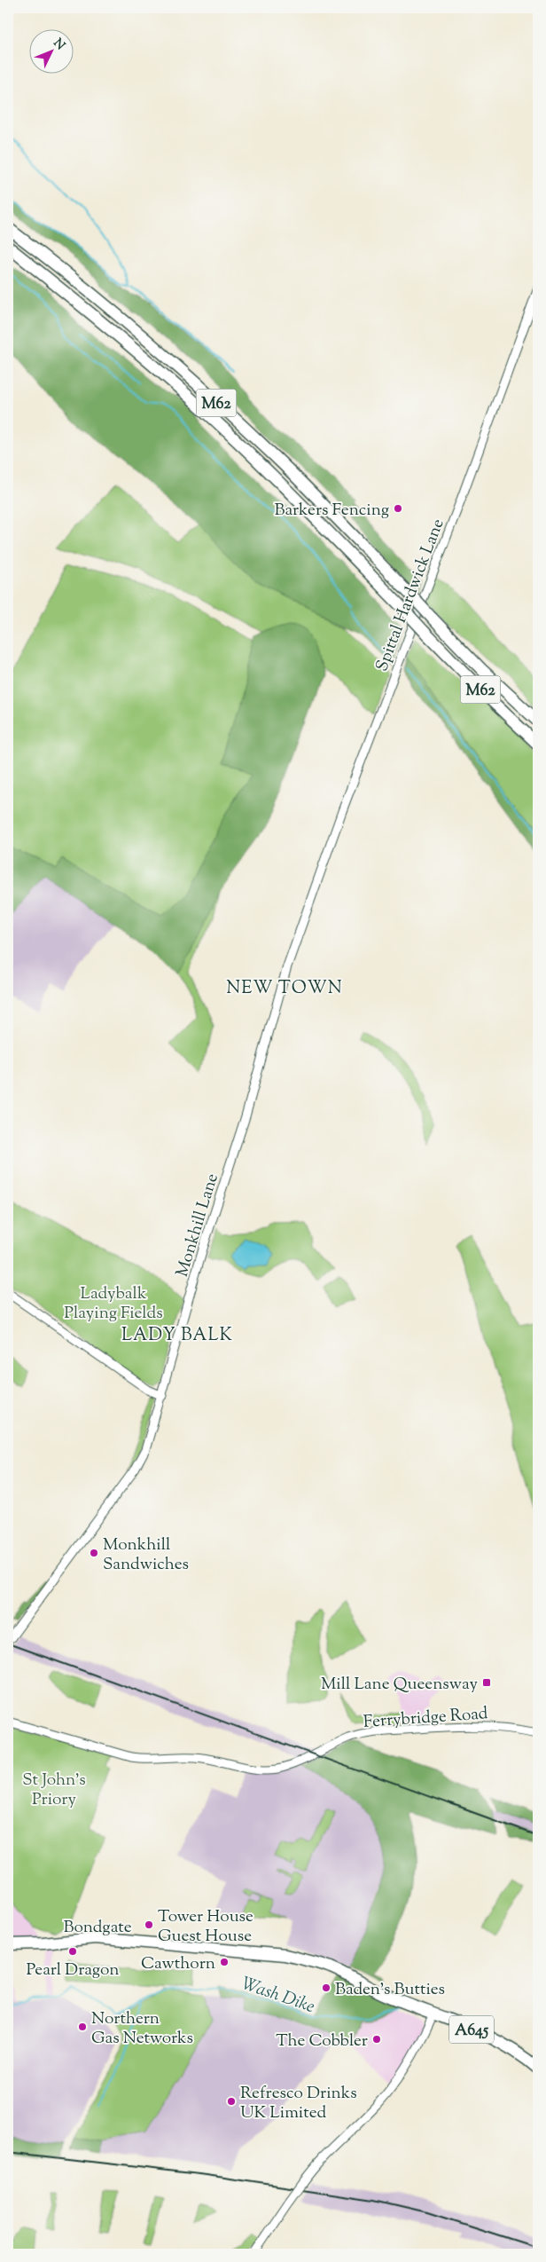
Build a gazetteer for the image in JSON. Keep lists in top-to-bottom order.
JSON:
{
  "streets": {
    "highway": ["M62", "Bondgate", "A645"],
    "street": ["Spittal Hardwick Lane", "Monkhill Lane", "Ferrybridge Road"]
  },
  "crossings": [
    ["Spittal Hardwick Lane", "Monkhill Lane"],
    ["Bondgate", "A645"]
  ],
  "districts": ["NEW TOWN", "LADY BALK"],
  "water": ["Wash Dike"],
  "parks": ["Ladybalk Playing Fields", "St John's Priory"],
  "places": {
    "other": [
      "Barkers Fencing",
      "Monkhill Sandwiches",
      "Tower House Guest House",
      "Pearl Dragon",
      "Cawthorn",
      "Baden's Butties",
      "Northern Gas Networks",
      "The Cobbler",
      "Refresco Drinks UK Limited"
    ],
    "transit": ["Mill Lane Queensway"]
  },
  "north": "top right"
}
